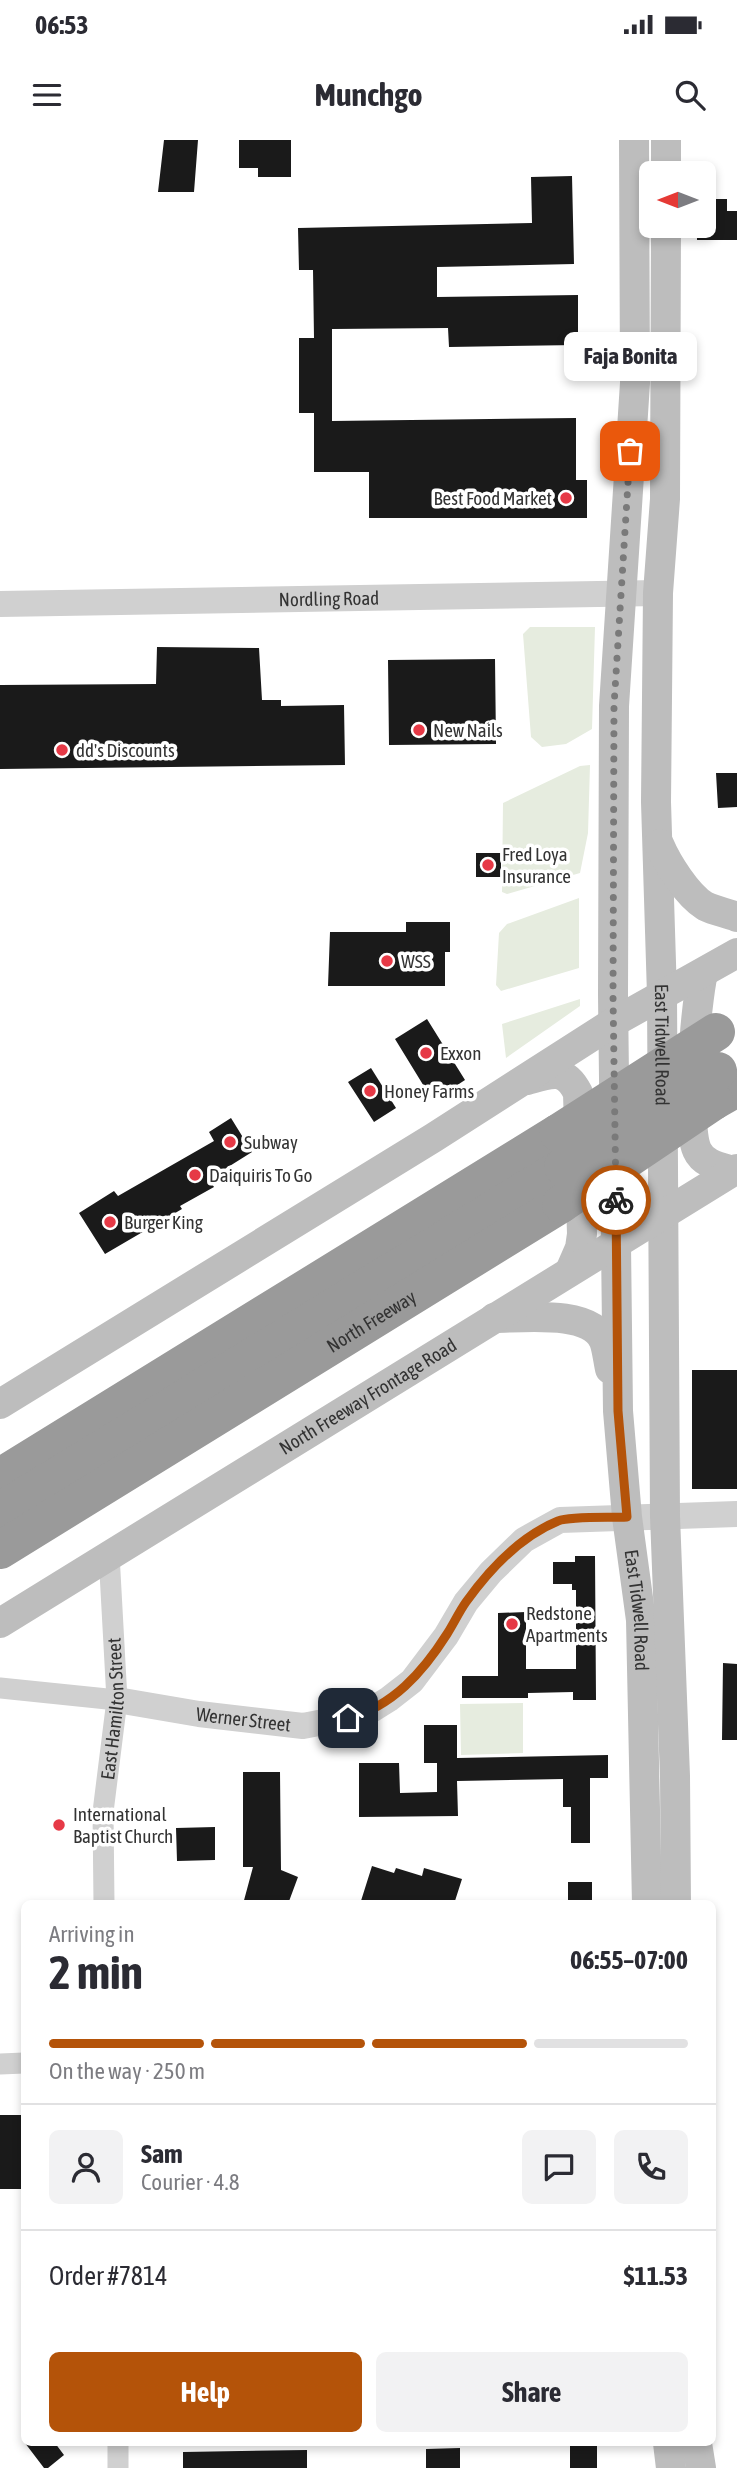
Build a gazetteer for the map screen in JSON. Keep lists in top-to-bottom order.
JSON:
{
  "streets": {
    "highway": ["North Freeway"],
    "main road": ["East Tidwell Road", "North Freeway Frontage Road"],
    "street": ["Nordling Road", "East Hamilton Street", "Werner Street"]
  },
  "crossings": [
    ["Nordling Road", "East Tidwell Road"],
    ["East Tidwell Road", "North Freeway Frontage Road"],
    ["East Tidwell Road", "Werner Street"],
    ["North Freeway Frontage Road", "East Hamilton Street"],
    ["East Hamilton Street", "Werner Street"]
  ],
  "places": [
    "Faja Bonita",
    "Best Food Market",
    "New Nails",
    "dd's Discounts",
    "Fred Loya Insurance",
    "WSS",
    "Exxon",
    "Honey Farms",
    "Subway",
    "Daiquiris To Go",
    "Burger King",
    "Redstone Apartments",
    "International Baptist Church"
  ],
  "north": "left",
  "page": {
    "status": "06:53",
    "header": "Munchgo",
    "bubble": "Faja Bonita",
    "heading": ["2 min", "Arriving in", "06:55–07:00"],
    "panel": [
      "Sam",
      "Courier · 4.8",
      "Order #7814",
      "$11.53"
    ],
    "bar": "On the way · 250 m",
    "buttons": ["Help", "Share"]
  }
}
